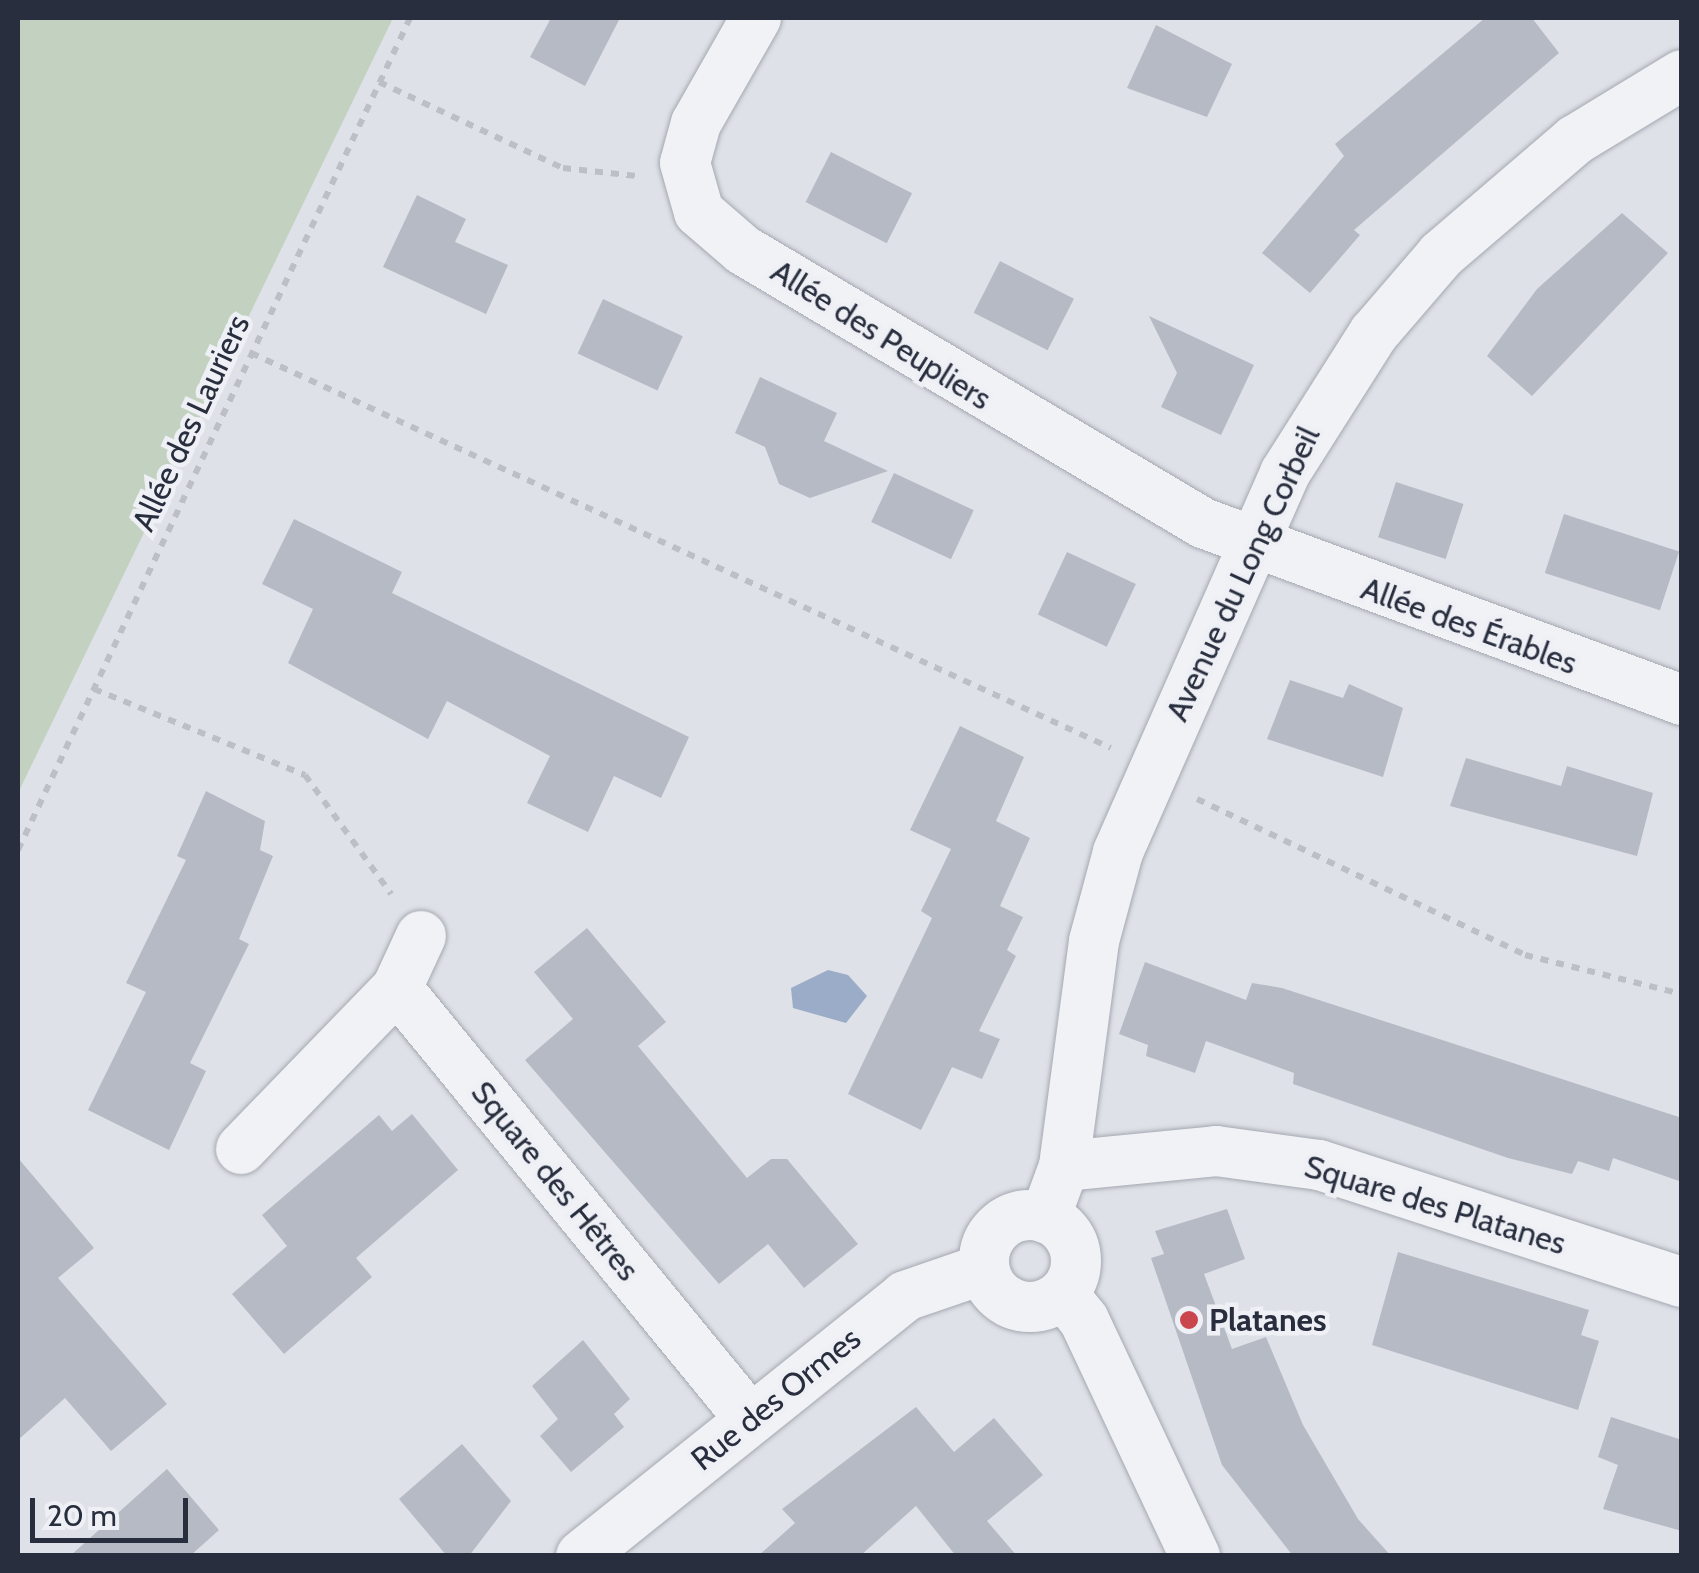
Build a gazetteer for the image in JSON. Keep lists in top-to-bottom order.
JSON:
{
  "streets": {
    "street": [
      "Allée des Peupliers",
      "Avenue du Long Corbeil",
      "Allée des Érables",
      "Square des Hêtres",
      "Square des Platanes",
      "Rue des Ormes"
    ],
    "path": ["Allée des Lauriers"]
  },
  "crossings": [
    ["Allée des Peupliers", "Avenue du Long Corbeil"],
    ["Allée des Peupliers", "Allée des Érables"],
    ["Avenue du Long Corbeil", "Allée des Érables"],
    ["Avenue du Long Corbeil", "Square des Platanes"],
    ["Avenue du Long Corbeil", "Rue des Ormes"],
    ["Square des Hêtres", "Rue des Ormes"]
  ],
  "places": ["Platanes"],
  "scale_bar": "20 m"
}
